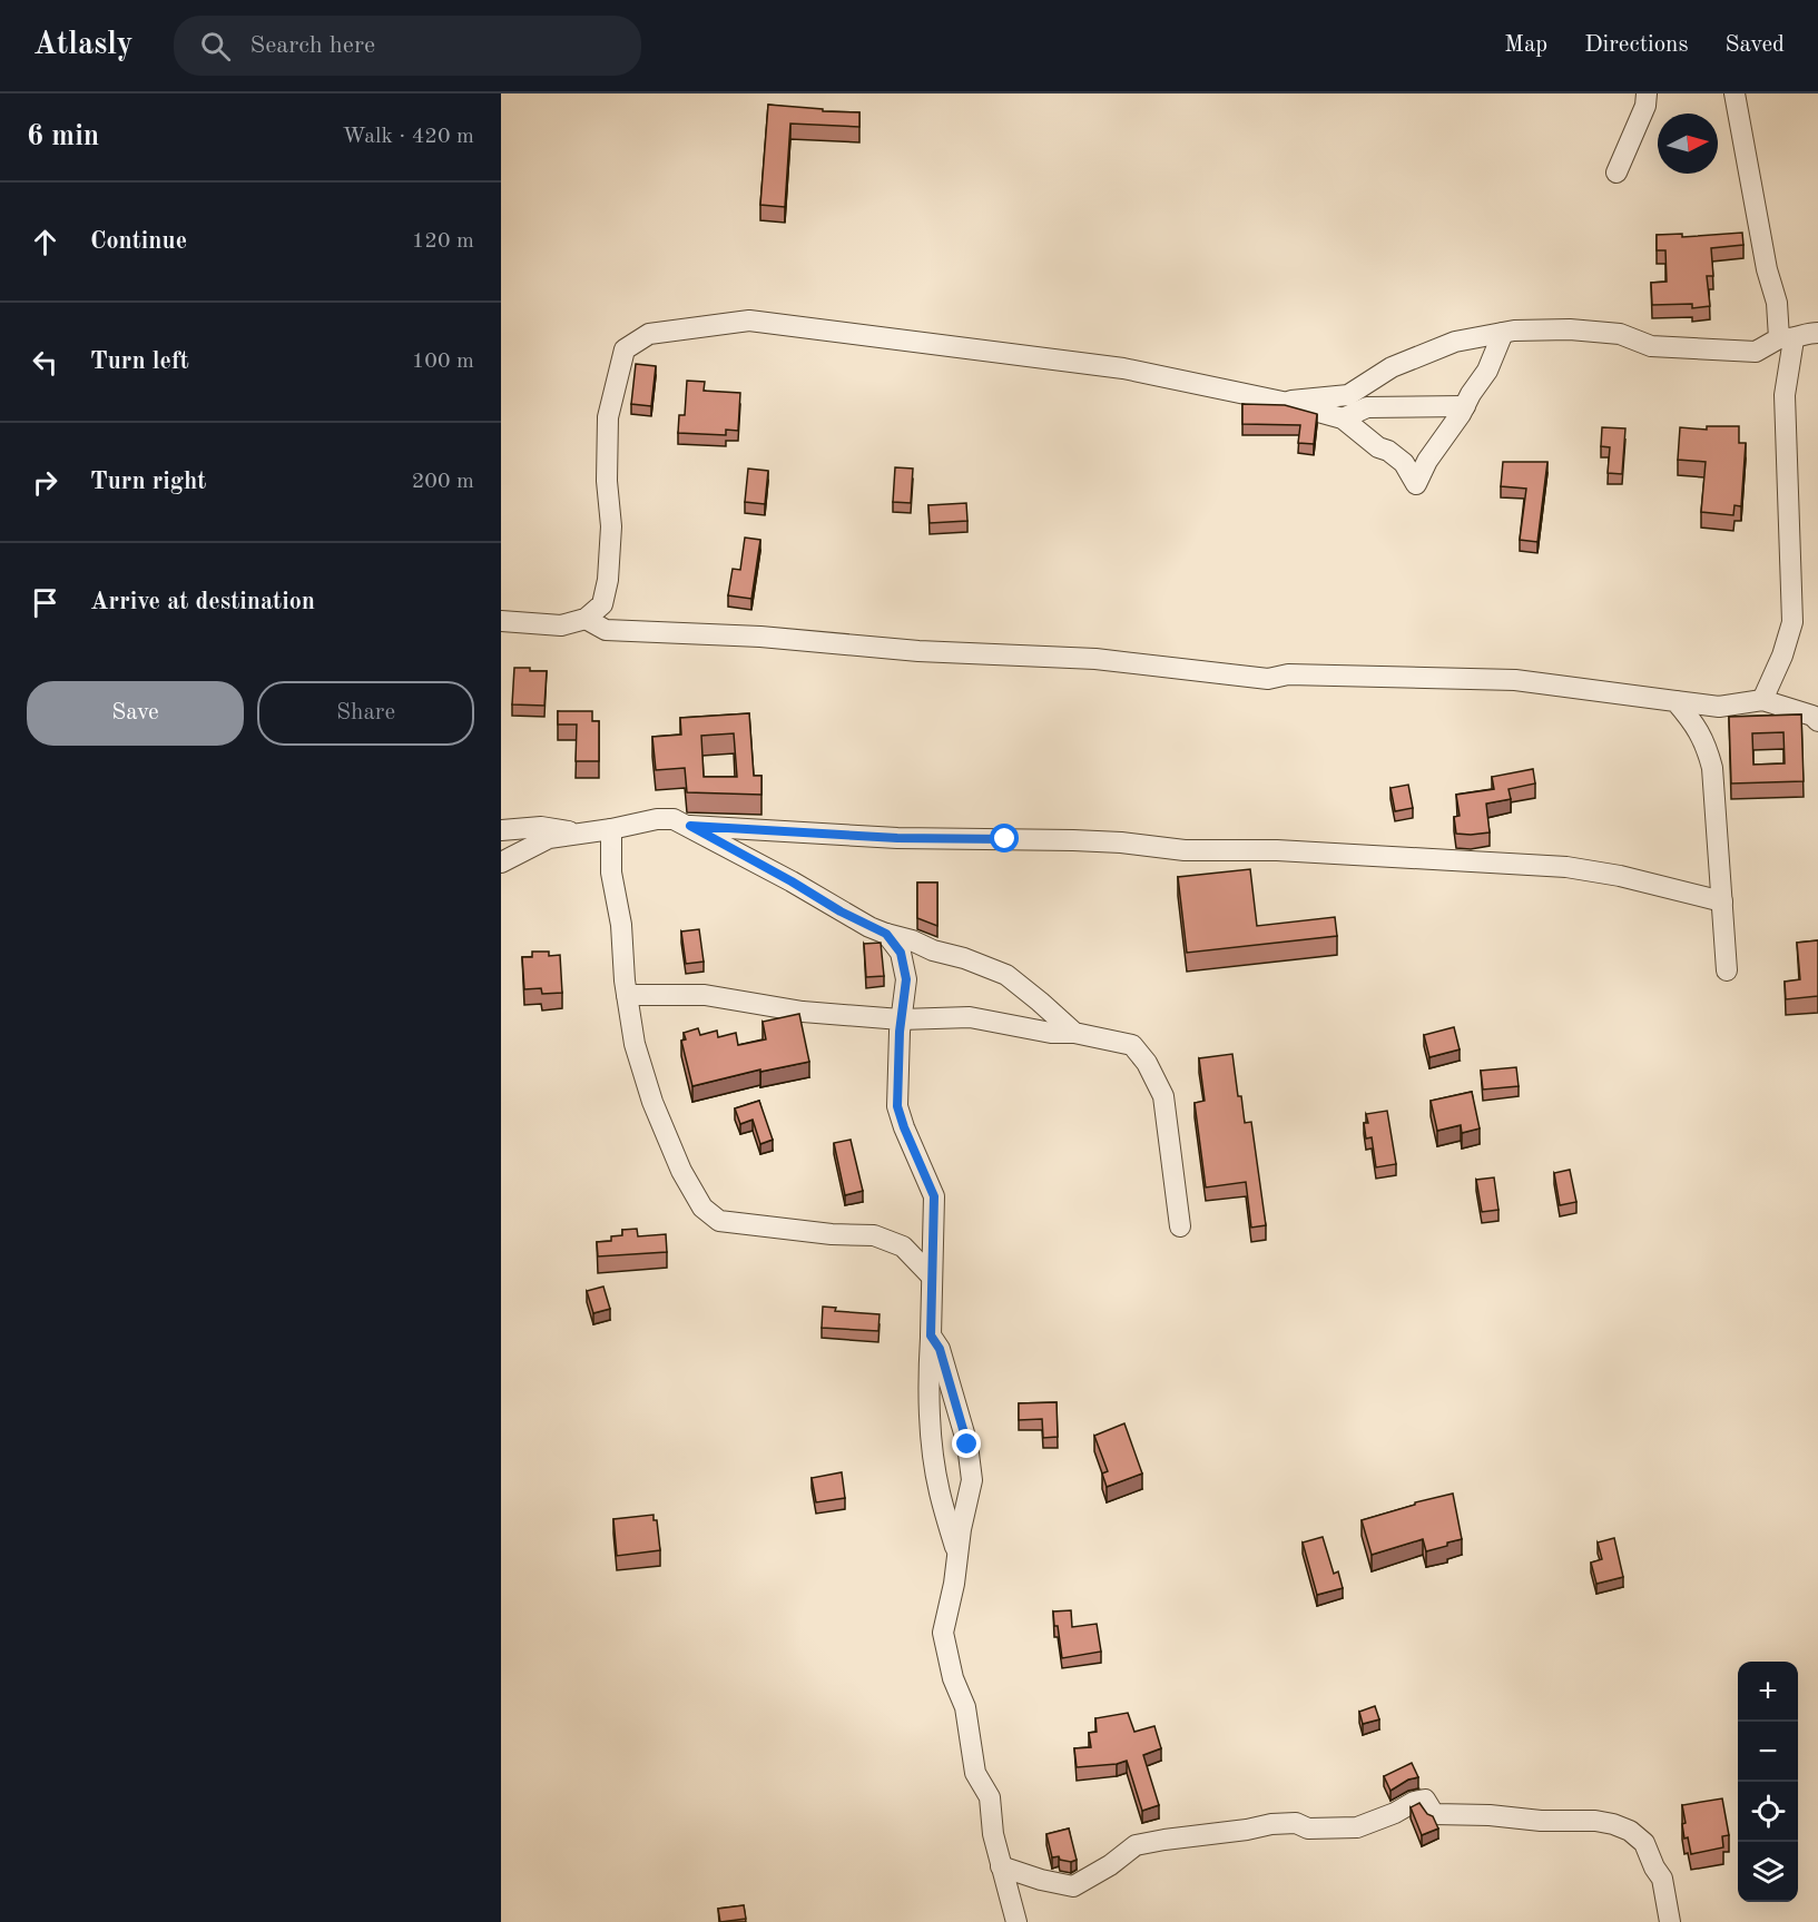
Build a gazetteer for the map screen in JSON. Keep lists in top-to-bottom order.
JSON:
{
  "north": "right",
  "page": {
    "header": "Atlasly",
    "search": "Search here",
    "nav": ["Map", "Directions", "Saved"],
    "heading": ["6 min", "Walk · 420 m"],
    "list": [
      ["Continue", "120 m"],
      ["Turn left", "100 m"],
      ["Turn right", "200 m"],
      "Arrive at destination"
    ],
    "buttons": ["Save", "Share"],
    "map_buttons": ["+", "−"]
  }
}
